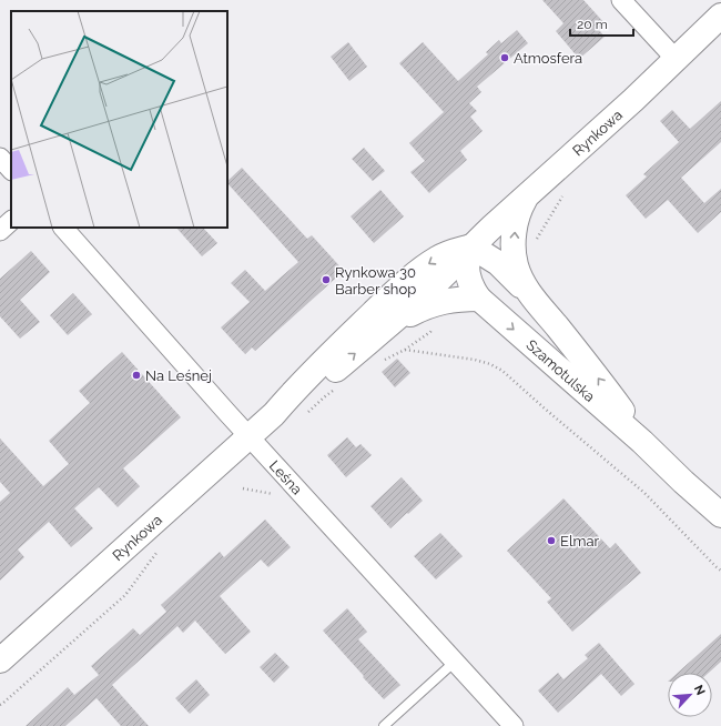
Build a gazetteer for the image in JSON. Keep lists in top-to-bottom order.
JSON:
{
  "streets": {
    "street": ["Rynkowa", "Szamotulska", "Leśna"]
  },
  "crossings": [
    ["Rynkowa", "Szamotulska"],
    ["Rynkowa", "Leśna"]
  ],
  "places": [
    "Atmosfera",
    "Rynkowa 30 Barber shop",
    "Na Leśnej",
    "Elmar"
  ],
  "scale_bar": "20 m",
  "north": "top right"
}
